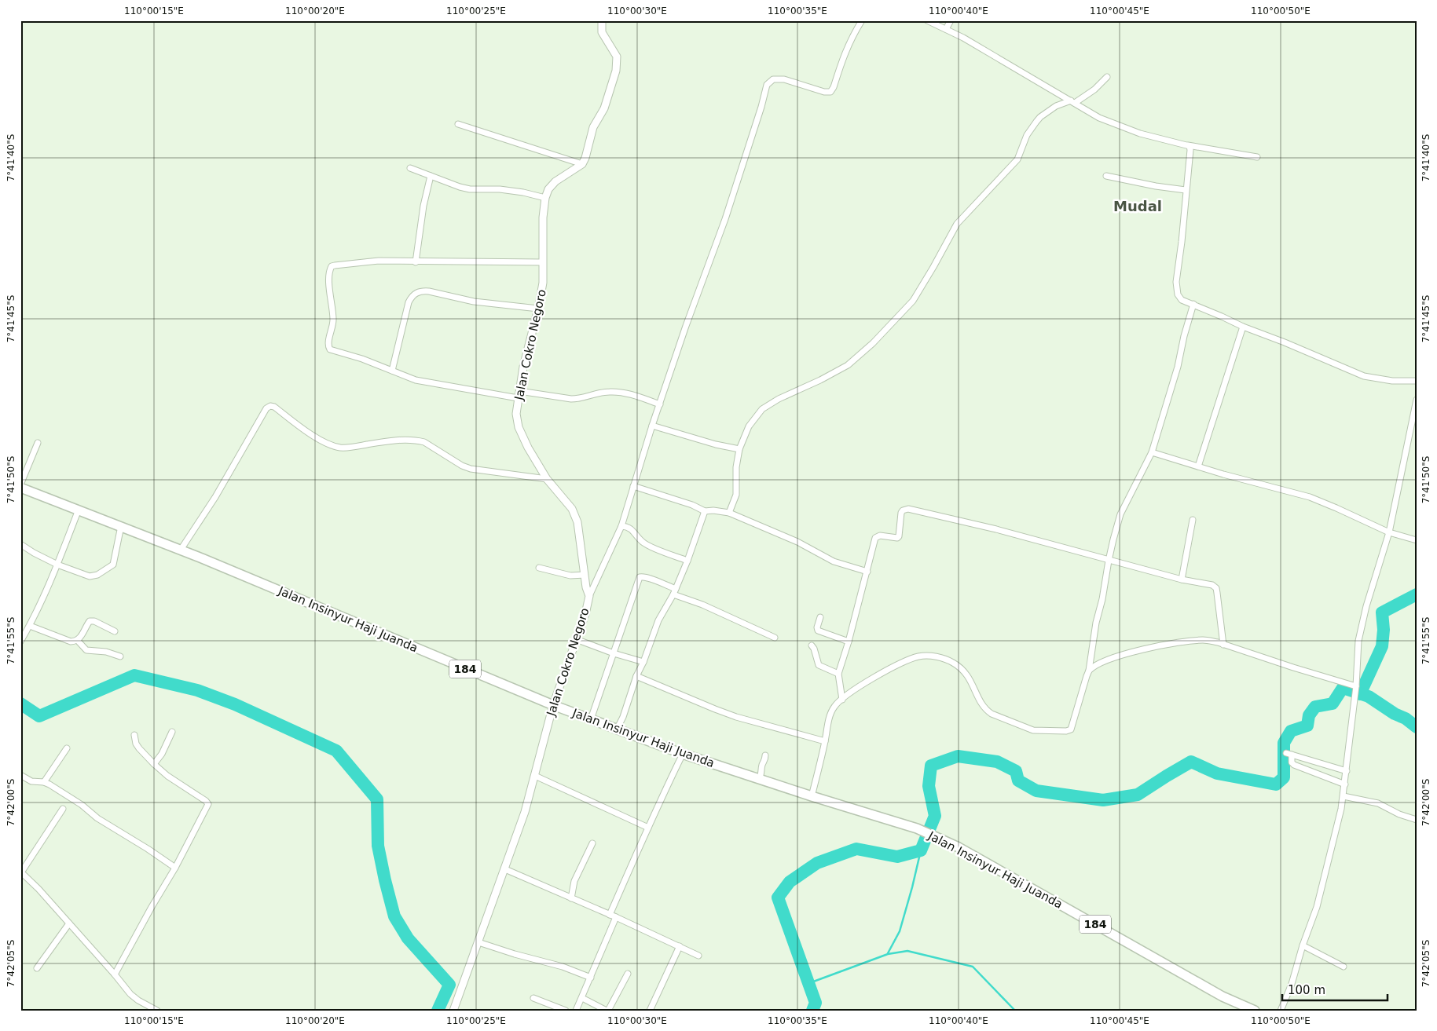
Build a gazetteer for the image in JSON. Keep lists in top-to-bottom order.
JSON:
{
  "streets": {
    "main road": ["Jalan Insinyur Haji Juanda", "184"],
    "street": ["Jalan Cokro Negoro"]
  },
  "crossings": [
    ["Jalan Cokro Negoro", "Jalan Insinyur Haji Juanda"]
  ],
  "districts": ["Mudal"],
  "scale_bar": "100 m",
  "coordinates": [
    "110°00'15\"E",
    "110°00'20\"E",
    "110°00'25\"E",
    "110°00'30\"E",
    "110°00'35\"E",
    "110°00'40\"E",
    "110°00'45\"E",
    "110°00'50\"E",
    "7°41'40\"S",
    "7°41'45\"S",
    "7°41'50\"S",
    "7°41'55\"S",
    "7°42'00\"S",
    "7°42'05\"S"
  ]
}
